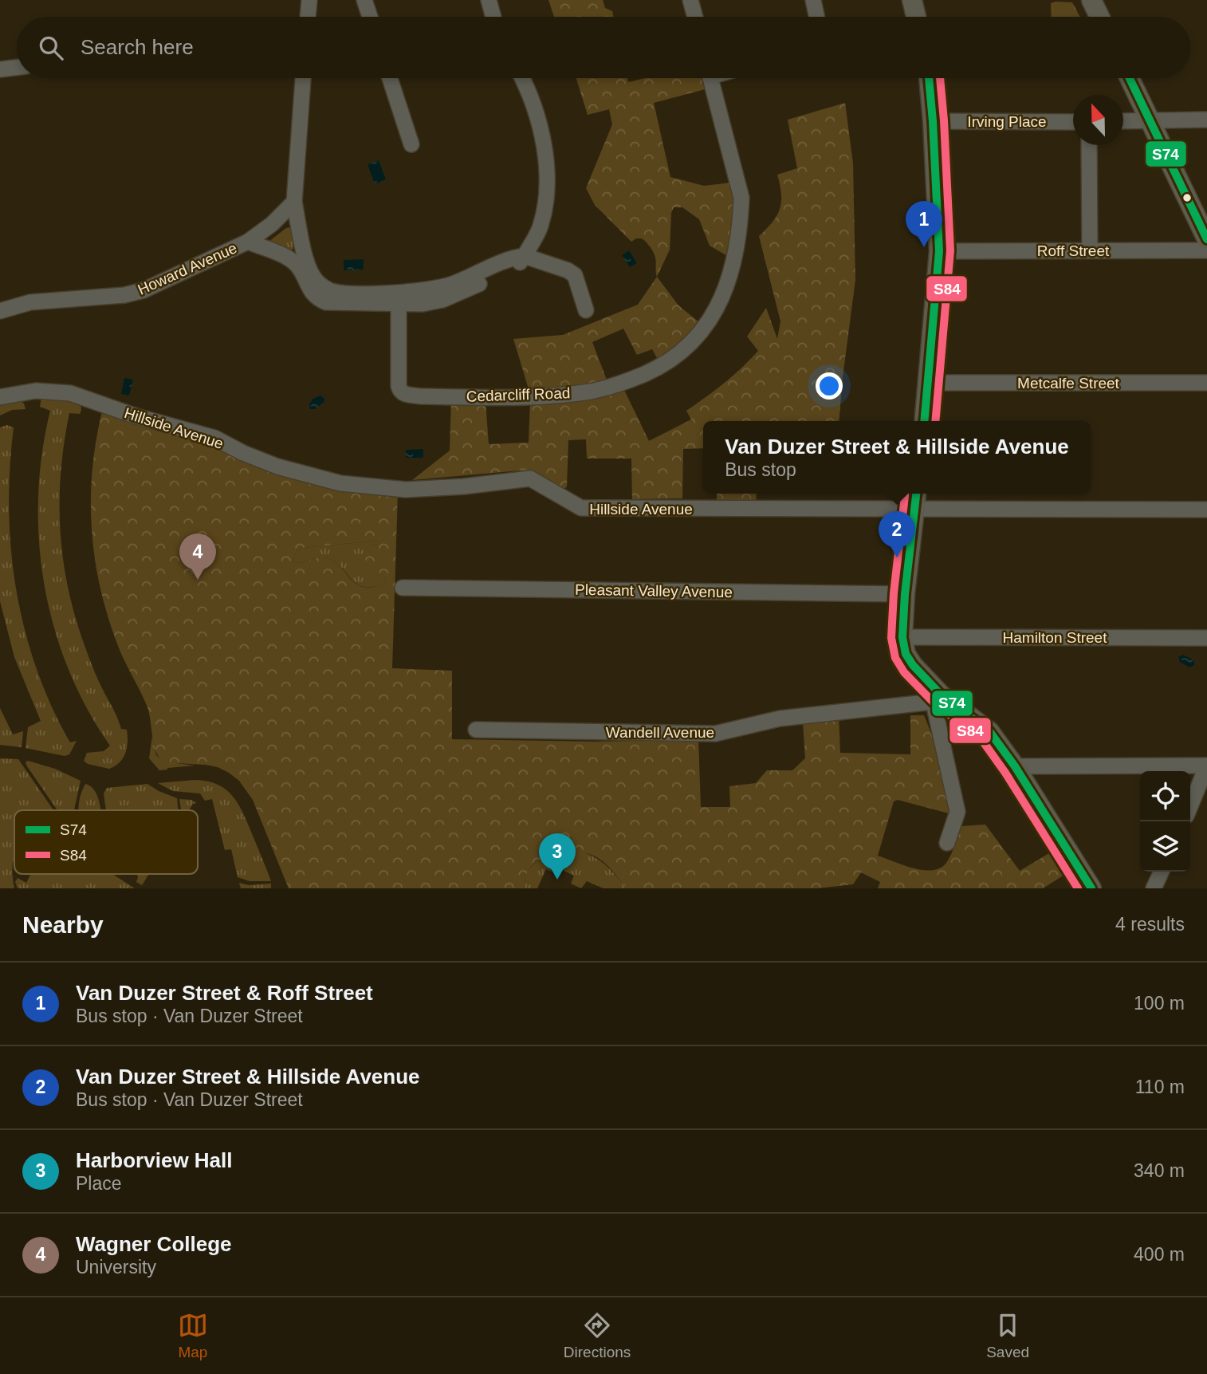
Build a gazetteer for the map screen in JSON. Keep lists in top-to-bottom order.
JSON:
{
  "streets": {
    "street": [
      "Irving Place",
      "Roff Street",
      "Howard Avenue",
      "Metcalfe Street",
      "Cedarcliff Road",
      "Hillside Avenue",
      "Pleasant Valley Avenue",
      "Hamilton Street",
      "Wandell Avenue"
    ]
  },
  "lines": ["transit line S74", "transit line S84"],
  "legend": ["S74", "S84"],
  "north": "top",
  "page": {
    "search": "Search here",
    "pins": [
      "1",
      "2",
      "4",
      "3"
    ],
    "popup": ["Van Duzer Street & Hillside Avenue", "Bus stop"],
    "heading": ["Nearby", "4 results"],
    "list": [
      {
        "mark": "1",
        "name": "Van Duzer Street & Roff Street",
        "note": "Bus stop · Van Duzer Street",
        "value": "100 m"
      },
      {
        "mark": "2",
        "name": "Van Duzer Street & Hillside Avenue",
        "note": "Bus stop · Van Duzer Street",
        "value": "110 m"
      },
      {
        "mark": "3",
        "name": "Harborview Hall",
        "note": "Place",
        "value": "340 m"
      },
      {
        "mark": "4",
        "name": "Wagner College",
        "note": "University",
        "value": "400 m"
      }
    ],
    "nav": ["Map", "Directions", "Saved"]
  }
}
